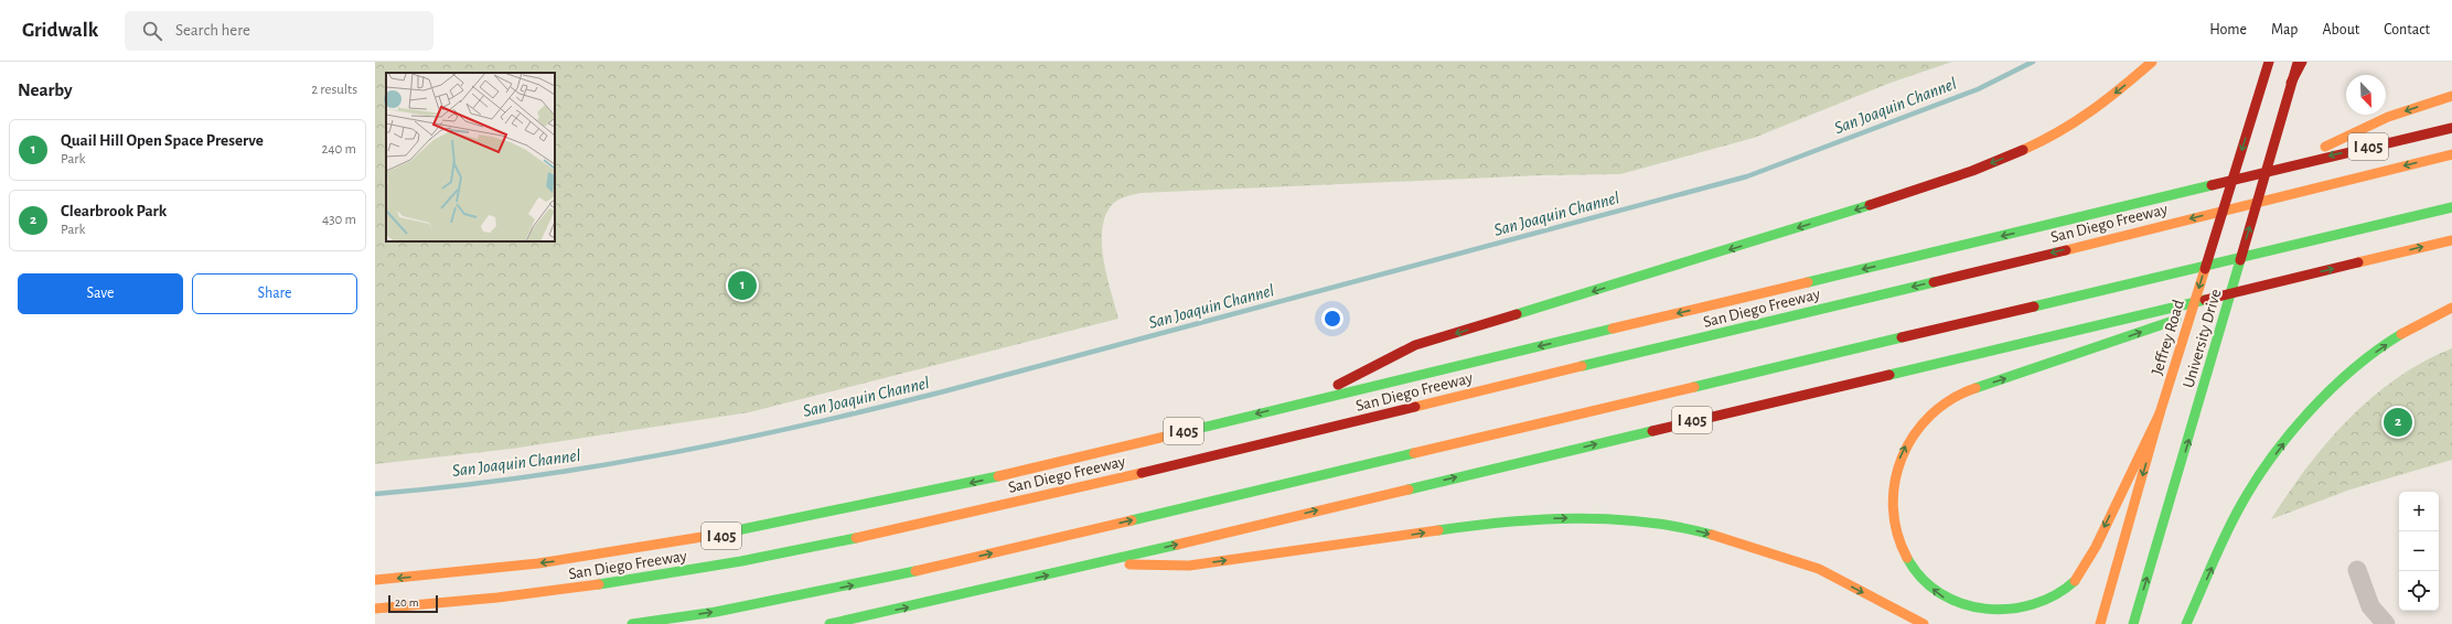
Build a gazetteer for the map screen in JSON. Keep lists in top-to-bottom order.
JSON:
{
  "streets": {
    "main road": [
      "I 405",
      "San Diego Freeway",
      "Jeffrey Road",
      "University Drive"
    ]
  },
  "one_way": ["Jeffrey Road", "University Drive"],
  "water": ["San Joaquin Channel"],
  "scale_bar": "20 m",
  "north": "bottom right",
  "page": {
    "header": "Gridwalk",
    "search": "Search here",
    "nav": [
      "Home",
      "Map",
      "About",
      "Contact"
    ],
    "heading": ["Nearby", "2 results"],
    "list": [
      {
        "mark": "1",
        "name": "Quail Hill Open Space Preserve",
        "note": "Park",
        "value": "240 m"
      },
      {
        "mark": "2",
        "name": "Clearbrook Park",
        "note": "Park",
        "value": "430 m"
      }
    ],
    "buttons": ["Save", "Share"],
    "pins": ["1", "2"],
    "map_buttons": ["+", "−"],
    "scale": "20 m"
  }
}
